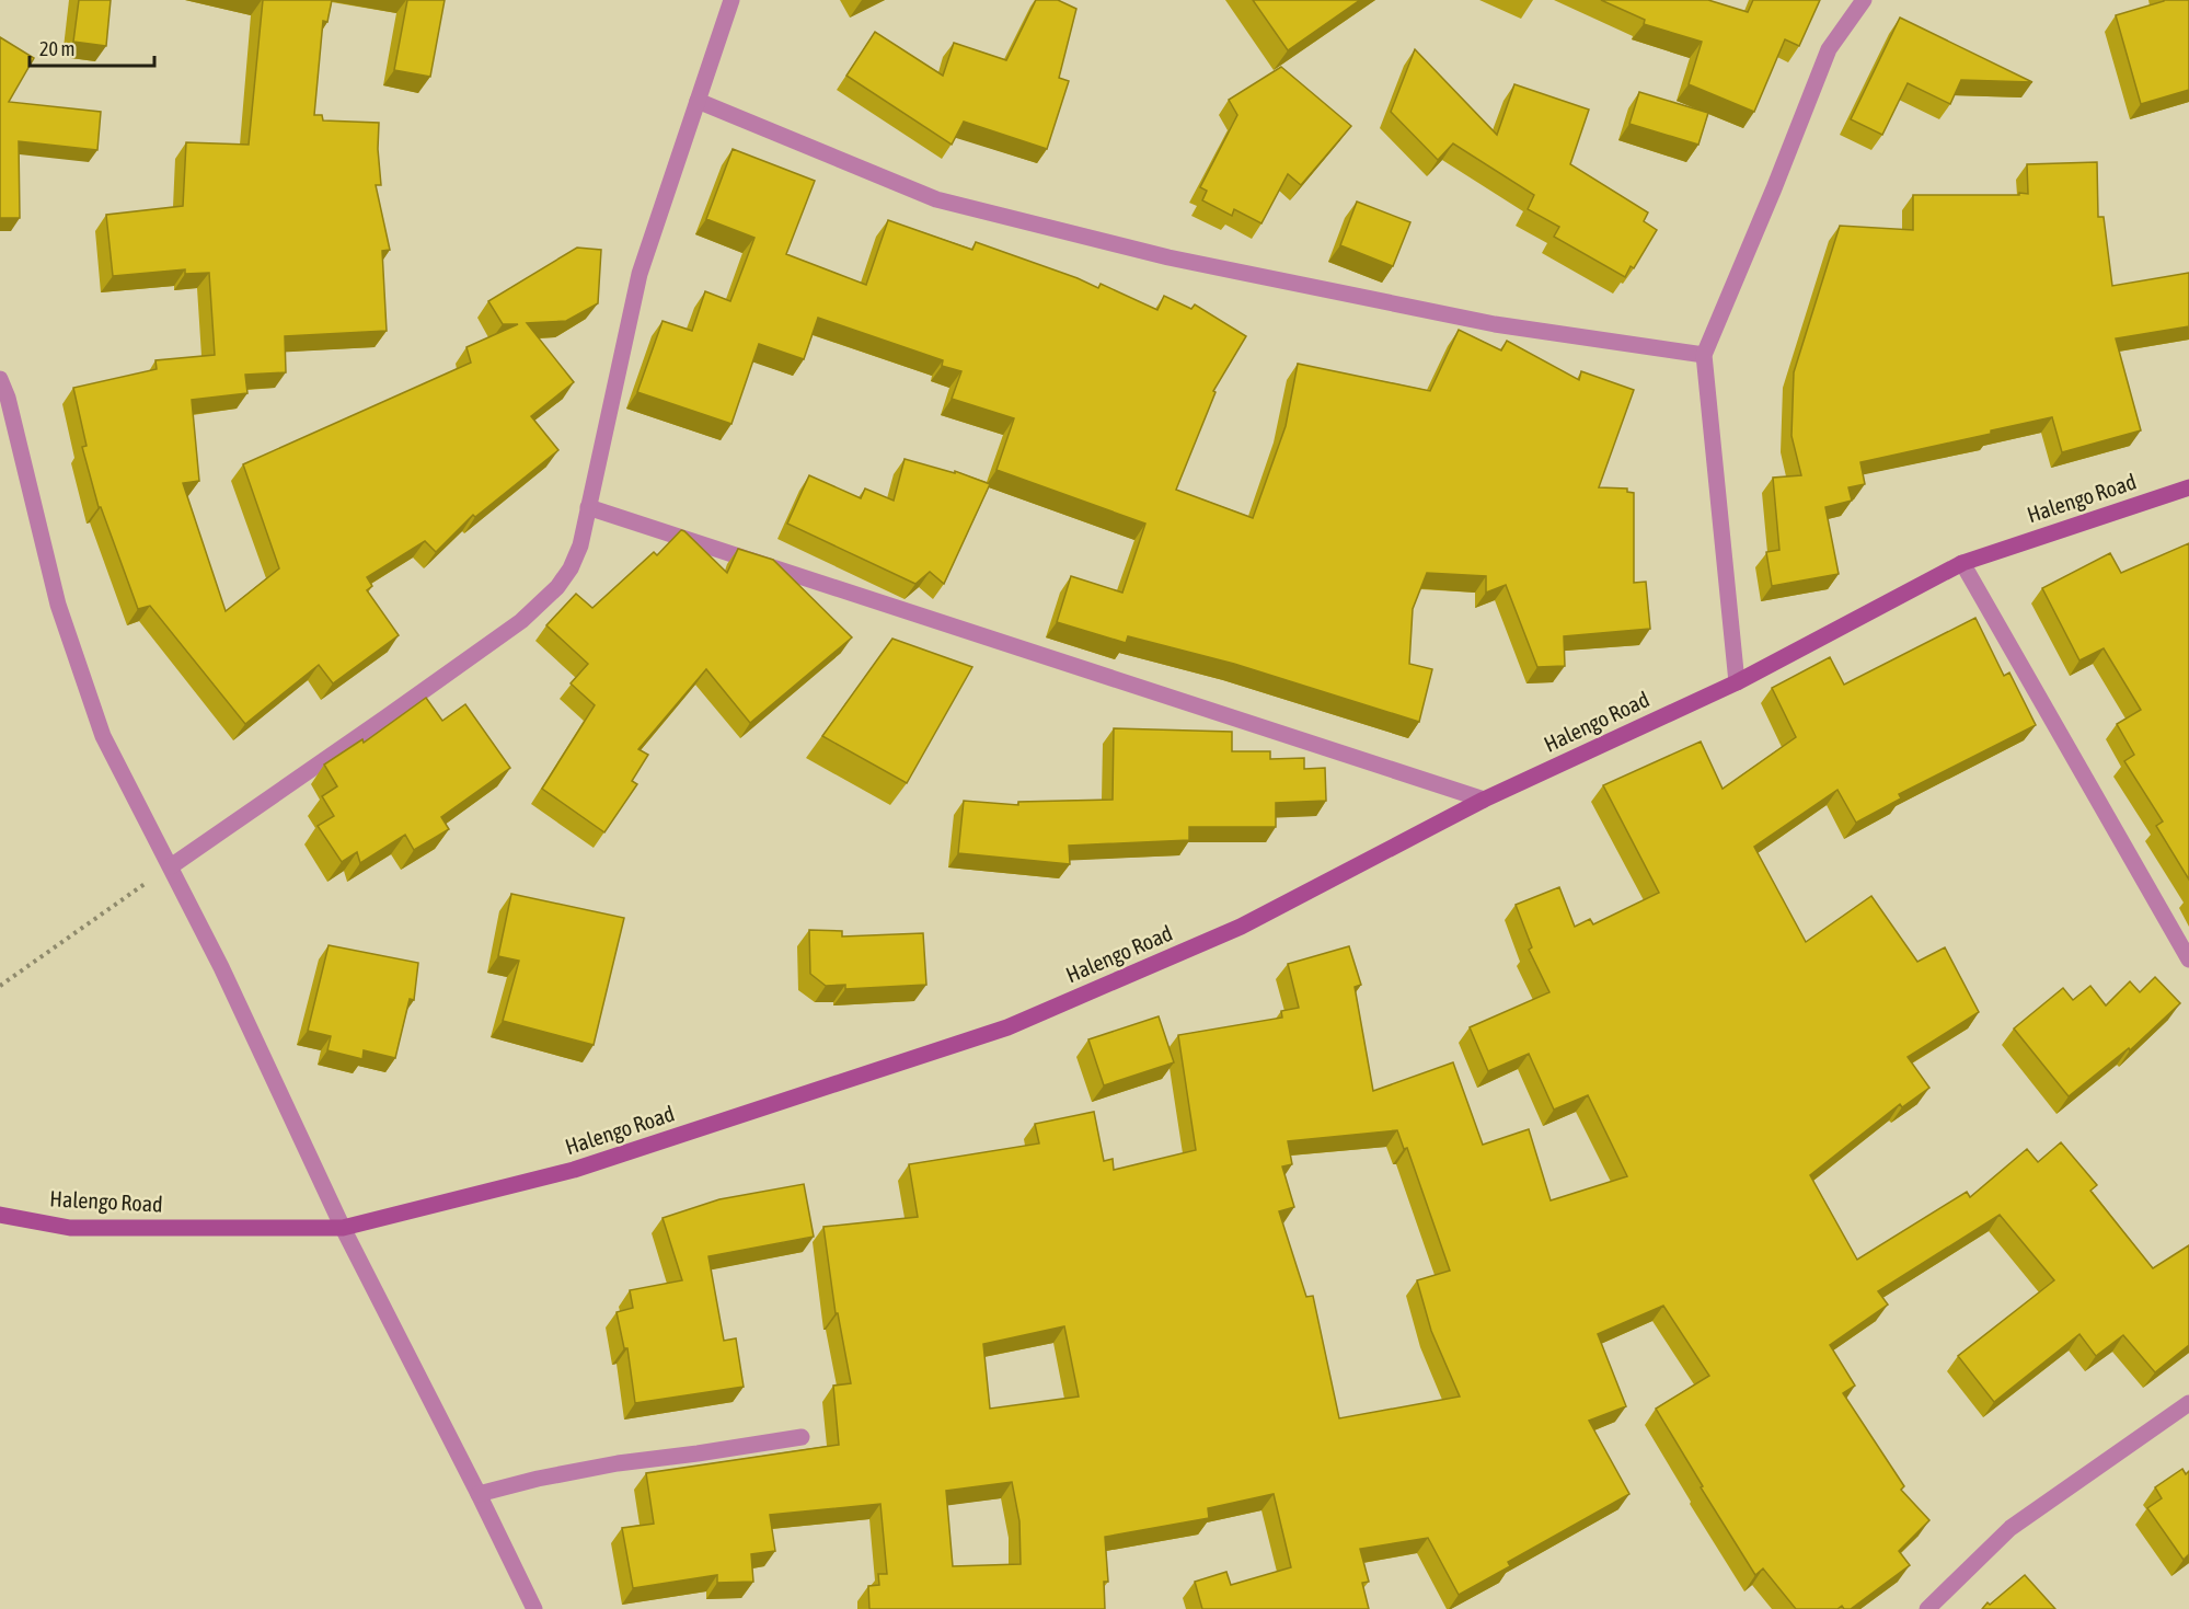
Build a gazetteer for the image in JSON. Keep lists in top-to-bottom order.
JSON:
{
  "streets": {
    "street": ["Halengo Road"]
  },
  "scale_bar": "20 m"
}
